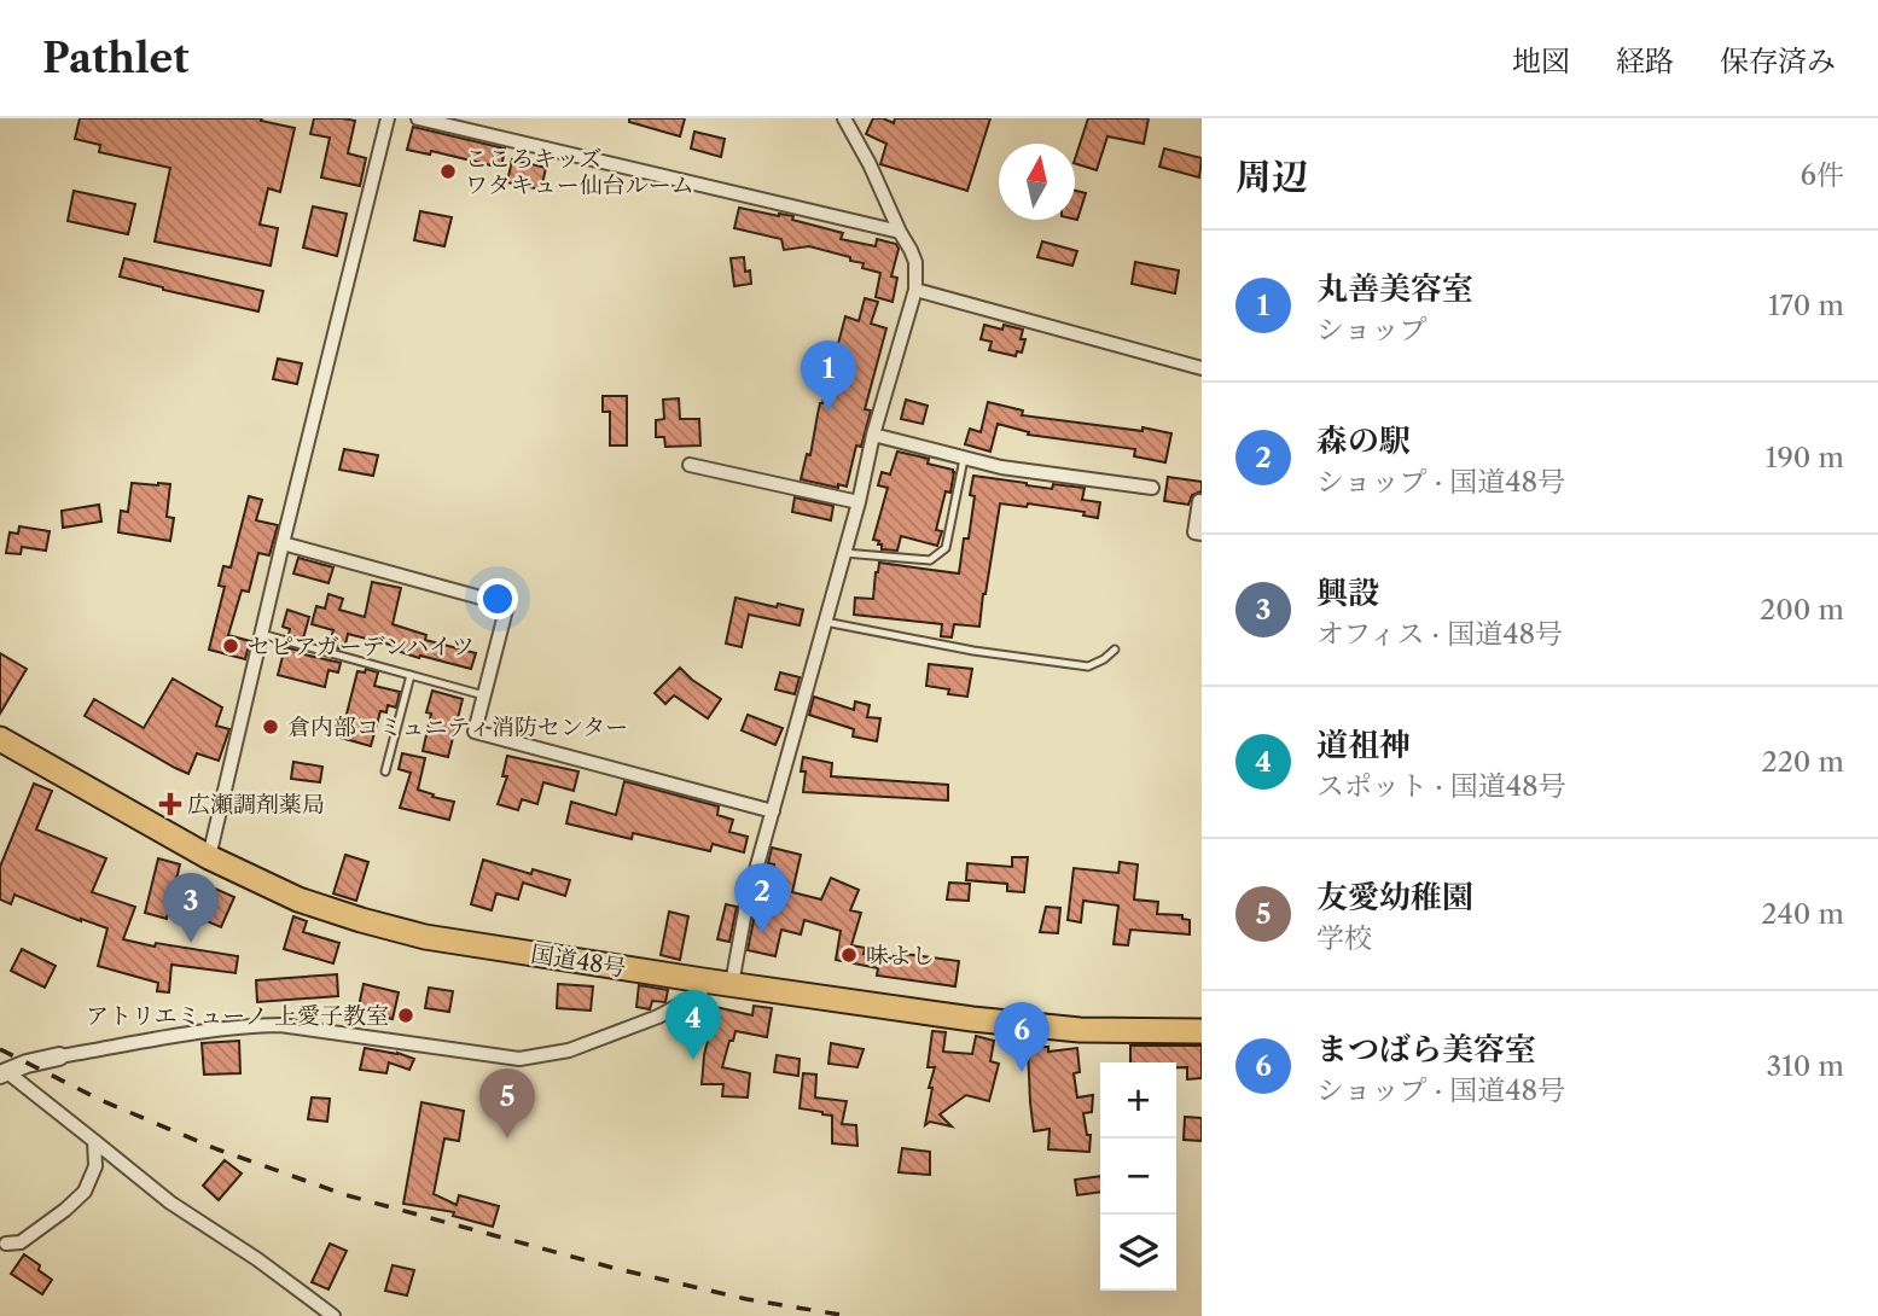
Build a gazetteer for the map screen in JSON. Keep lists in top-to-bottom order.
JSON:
{
  "streets": {
    "highway": ["国道48号"]
  },
  "places": {
    "other": [
      "こころキッズ ワタキュー仙台ルーム",
      "セピアガーデンハイツ",
      "倉内部コミュニティ消防センター",
      "味よし",
      "アトリエミューノ 上愛子教室"
    ],
    "health": ["広瀬調剤薬局"]
  },
  "north": "top",
  "page": {
    "header": "Pathlet",
    "nav": ["地図", "経路", "保存済み"],
    "heading": ["周辺", "6件"],
    "list": [
      {
        "mark": "1",
        "name": "丸善美容室",
        "note": "ショップ",
        "value": "170 m"
      },
      {
        "mark": "2",
        "name": "森の駅",
        "note": "ショップ · 国道48号",
        "value": "190 m"
      },
      {
        "mark": "3",
        "name": "興設",
        "note": "オフィス · 国道48号",
        "value": "200 m"
      },
      {
        "mark": "4",
        "name": "道祖神",
        "note": "スポット · 国道48号",
        "value": "220 m"
      },
      {
        "mark": "5",
        "name": "友愛幼稚園",
        "note": "学校",
        "value": "240 m"
      },
      {
        "mark": "6",
        "name": "まつばら美容室",
        "note": "ショップ · 国道48号",
        "value": "310 m"
      }
    ],
    "pins": [
      "1",
      "2",
      "3",
      "4",
      "6",
      "5"
    ],
    "map_buttons": ["+", "−"]
  }
}
